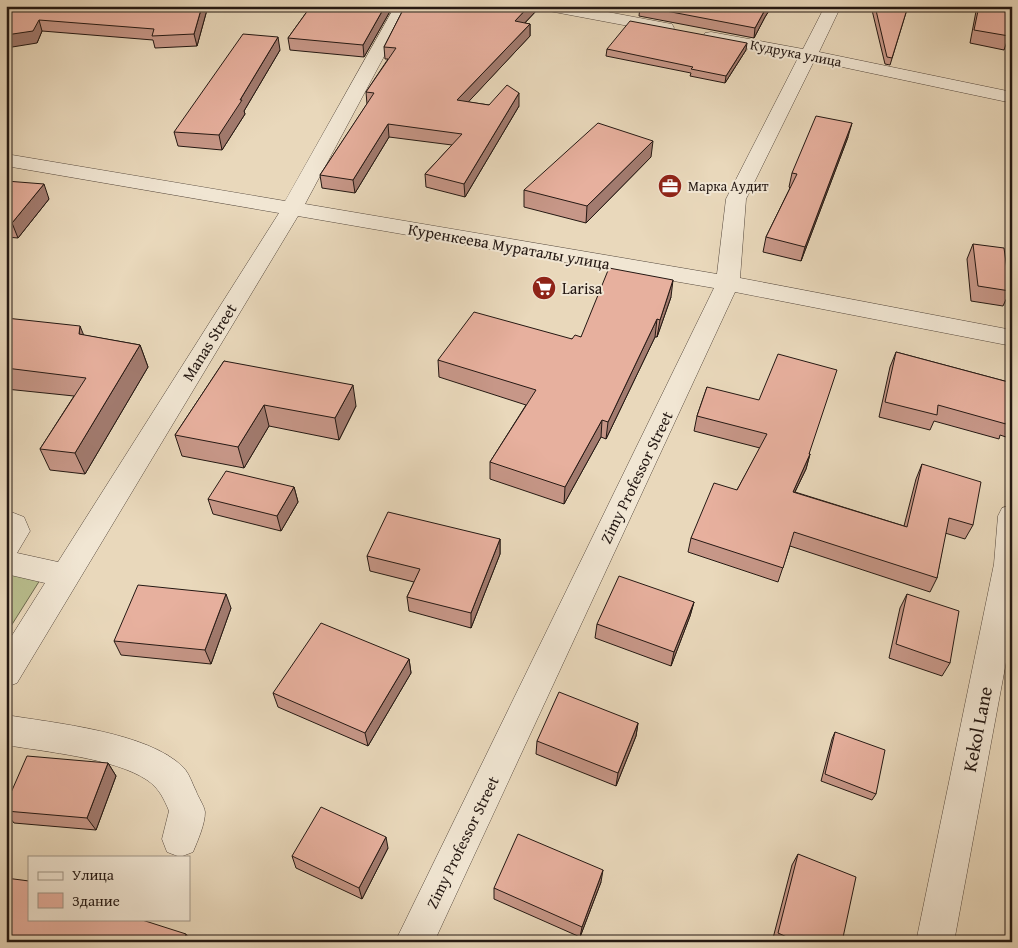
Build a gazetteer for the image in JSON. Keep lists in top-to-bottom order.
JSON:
{
  "streets": {
    "street": [
      "Кудрука улица",
      "Куренкеева Мураталы улица",
      "Manas Street",
      "Zimy Professor Street",
      "Kekol Lane"
    ]
  },
  "crossings": [
    ["Кудрука улица", "Zimy Professor Street"],
    ["Куренкеева Мураталы улица", "Manas Street"],
    ["Куренкеева Мураталы улица", "Zimy Professor Street"]
  ],
  "places": {
    "office": ["Марка Аудит"],
    "supermarket": ["Larisa"]
  },
  "legend": ["Улица", "Здание"]
}
